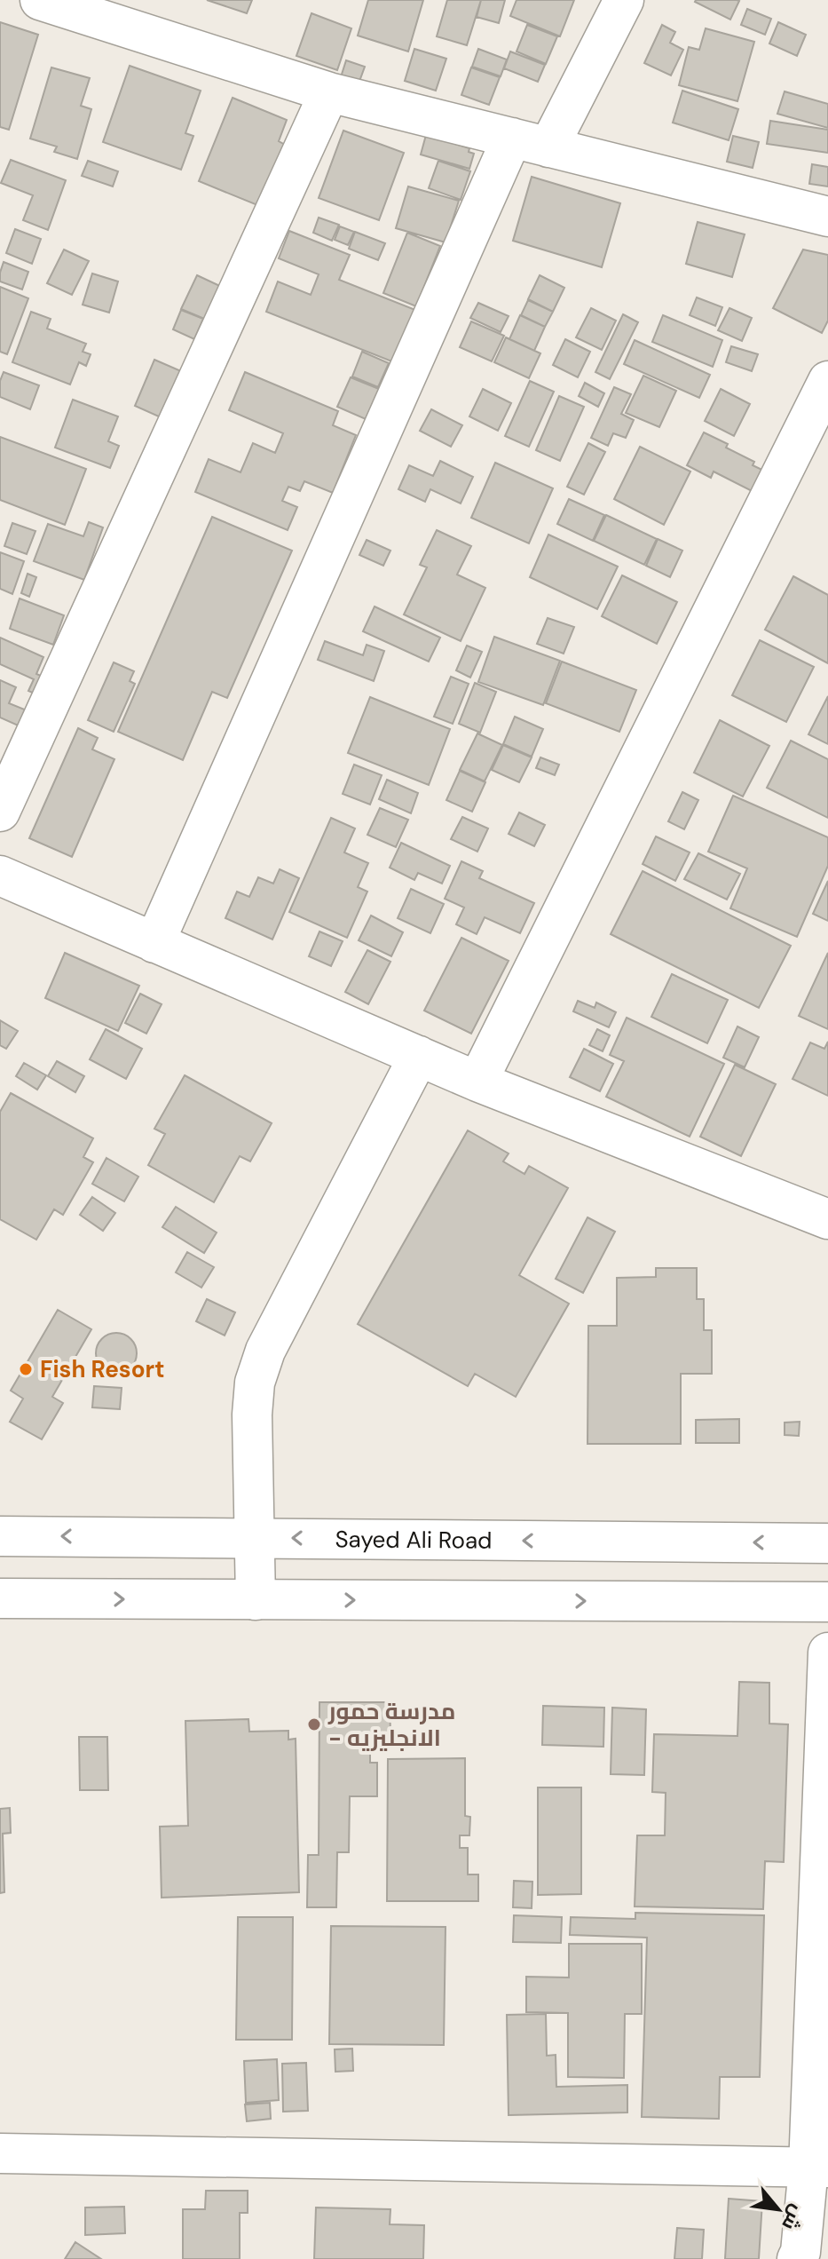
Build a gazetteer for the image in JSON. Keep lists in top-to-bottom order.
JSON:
{
  "streets": {
    "street": ["Sayed Ali Road"]
  },
  "places": ["Fish Resort", "مدرسة حمور - الانجليزيه"],
  "north": "bottom right"
}
